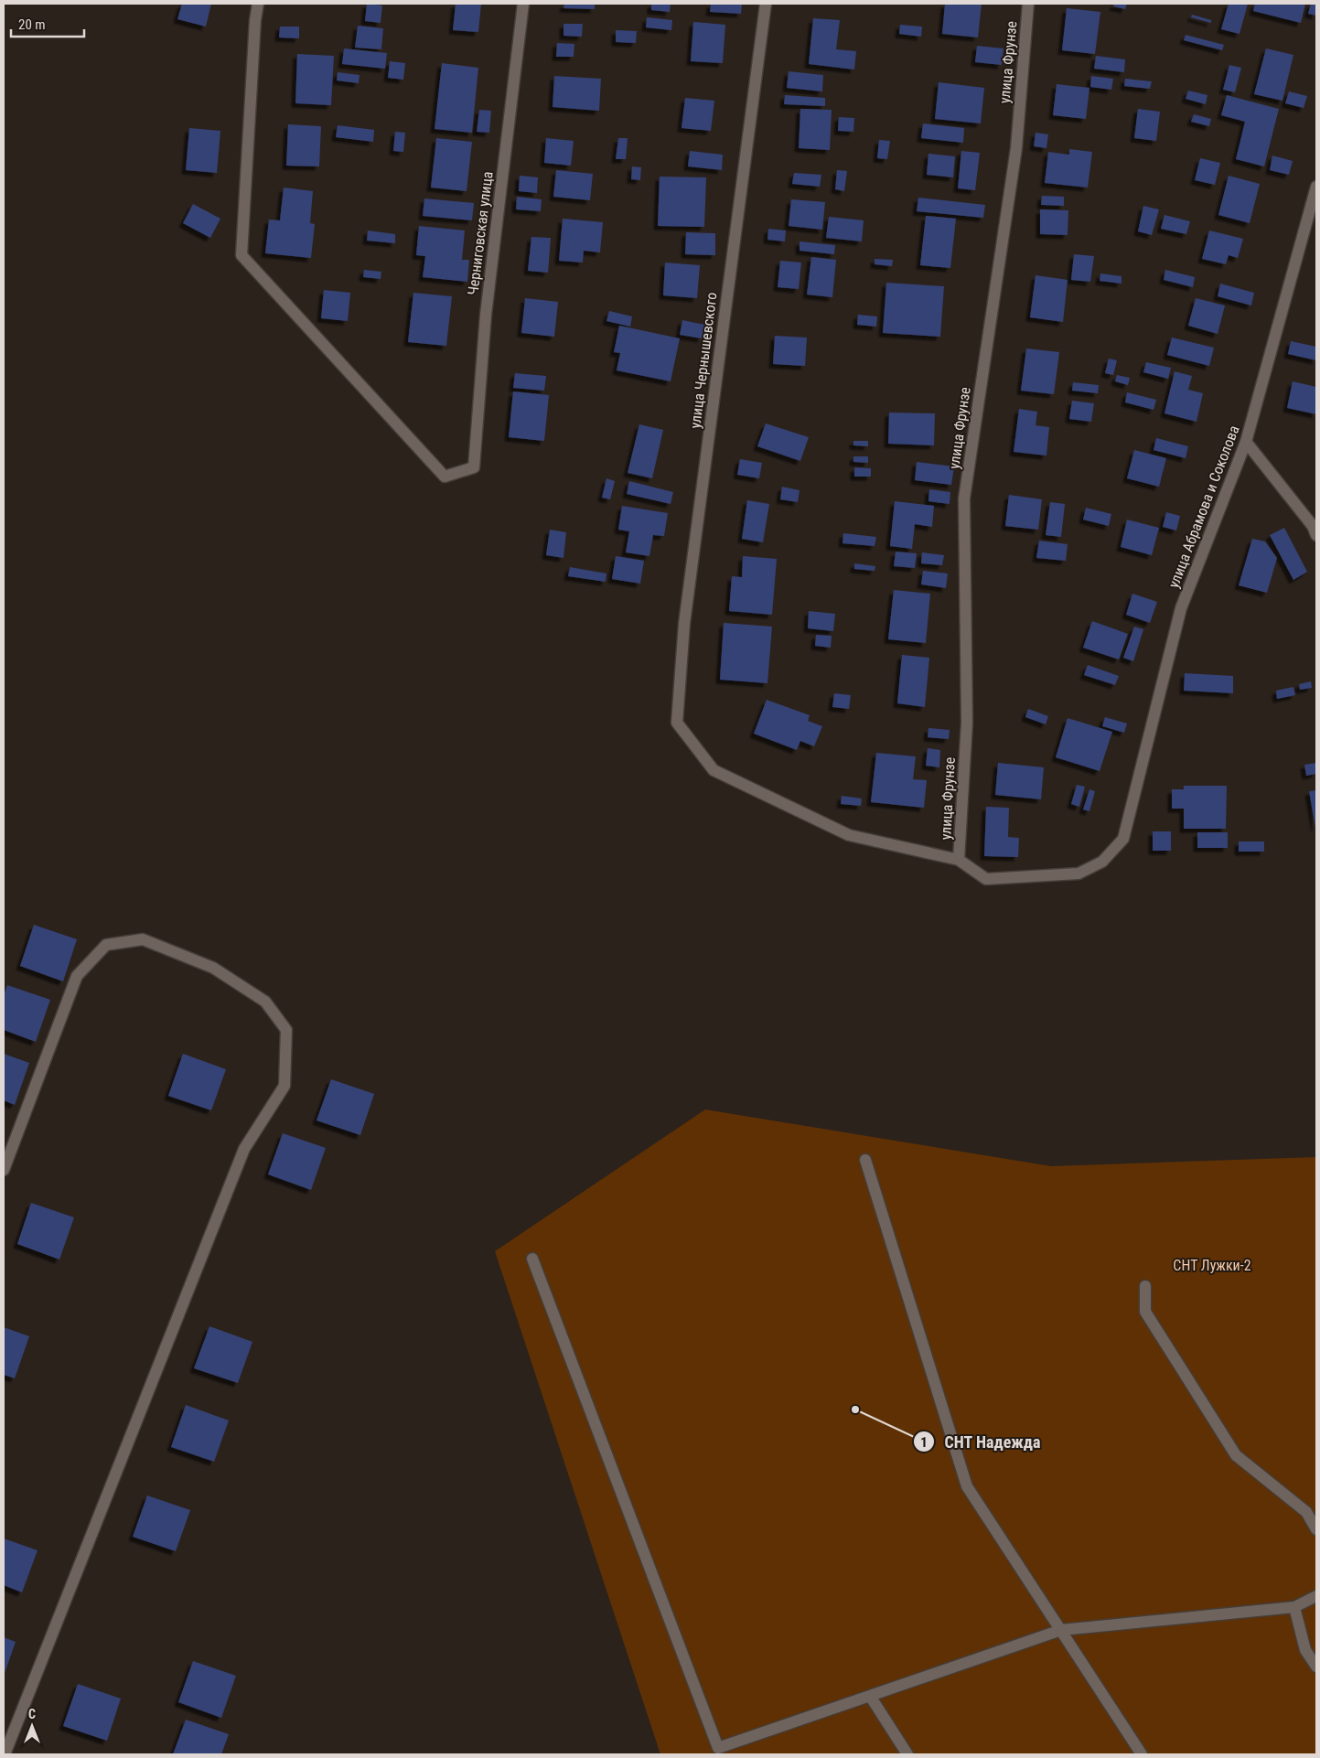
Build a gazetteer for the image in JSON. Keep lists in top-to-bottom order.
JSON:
{
  "streets": {
    "street": [
      "улица Фрунзе",
      "Черниговская улица",
      "улица Чернышевского",
      "улица Абрамова и Соколова"
    ]
  },
  "crossings": [
    ["улица Фрунзе", "улица Чернышевского"],
    ["улица Фрунзе", "улица Абрамова и Соколова"],
    ["улица Чернышевского", "улица Абрамова и Соколова"]
  ],
  "parks": ["СНТ Лужки-2"],
  "places": ["СНТ Надежда"],
  "scale_bar": "20 m",
  "north": "top"
}
